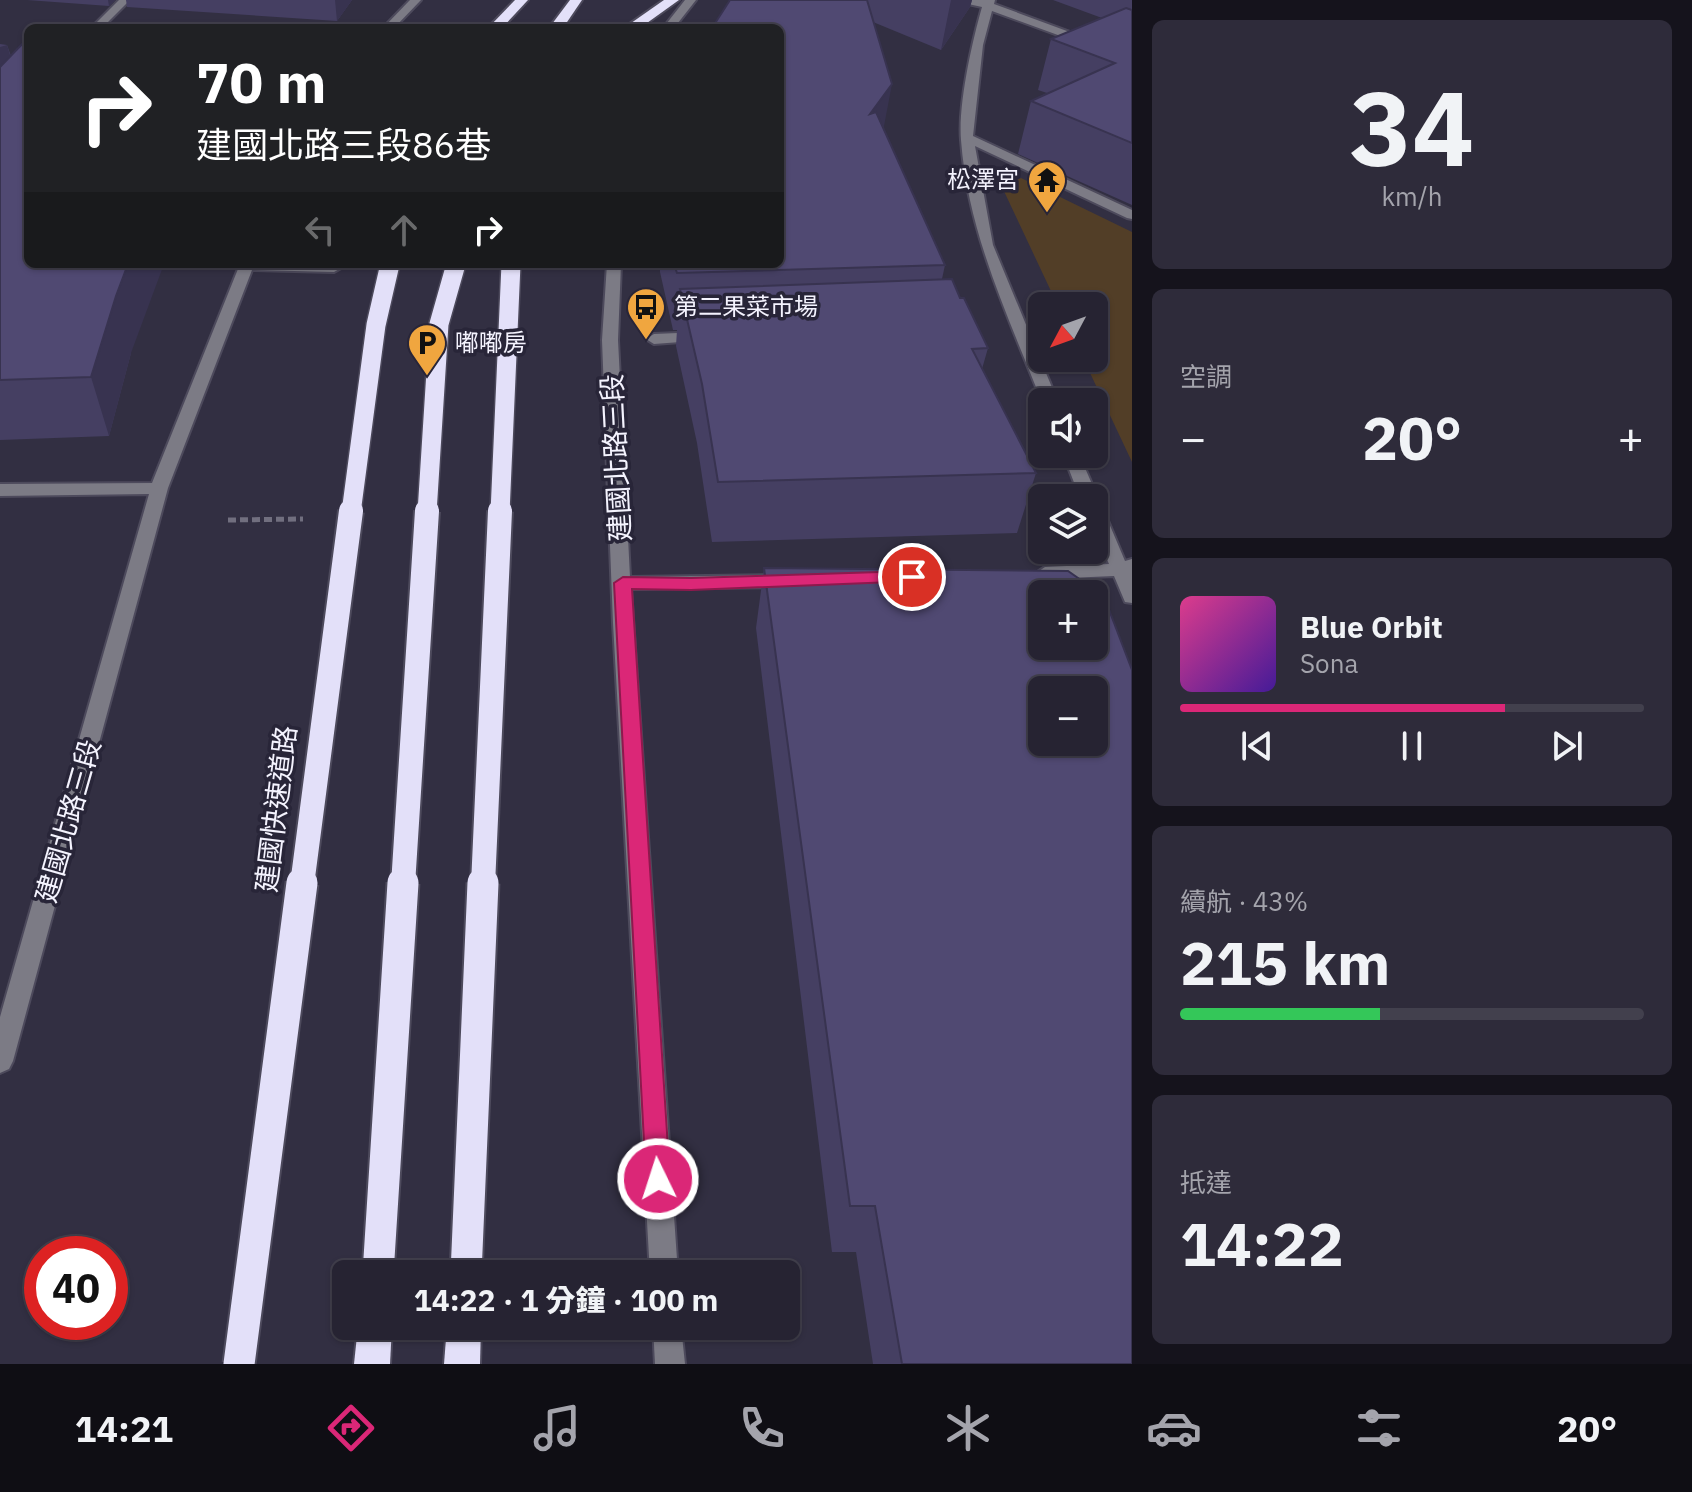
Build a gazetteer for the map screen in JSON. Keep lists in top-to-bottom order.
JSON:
{
  "streets": {
    "highway": ["建國快速道路"],
    "street": ["建國北路三段"]
  },
  "places": {
    "temple": ["松澤宮"],
    "bus stop": ["第二果菜市場"],
    "parking": ["嘟嘟房"]
  },
  "north": "bottom left",
  "page": {
    "tile": [
      ["34", "km/h"],
      "空調",
      ["續航 · 43%", "215 km"],
      ["抵達", "14:22"]
    ],
    "turn": ["70 m", "建國北路三段86巷"],
    "map_buttons": ["+", "−"],
    "heat": ["−", "20°", "+"],
    "song": ["Blue Orbit", "Sona"],
    "limit": "40",
    "trip": "14:22 · 1 分鐘 · 100 m",
    "tabs": ["14:21", "20°"]
  }
}
